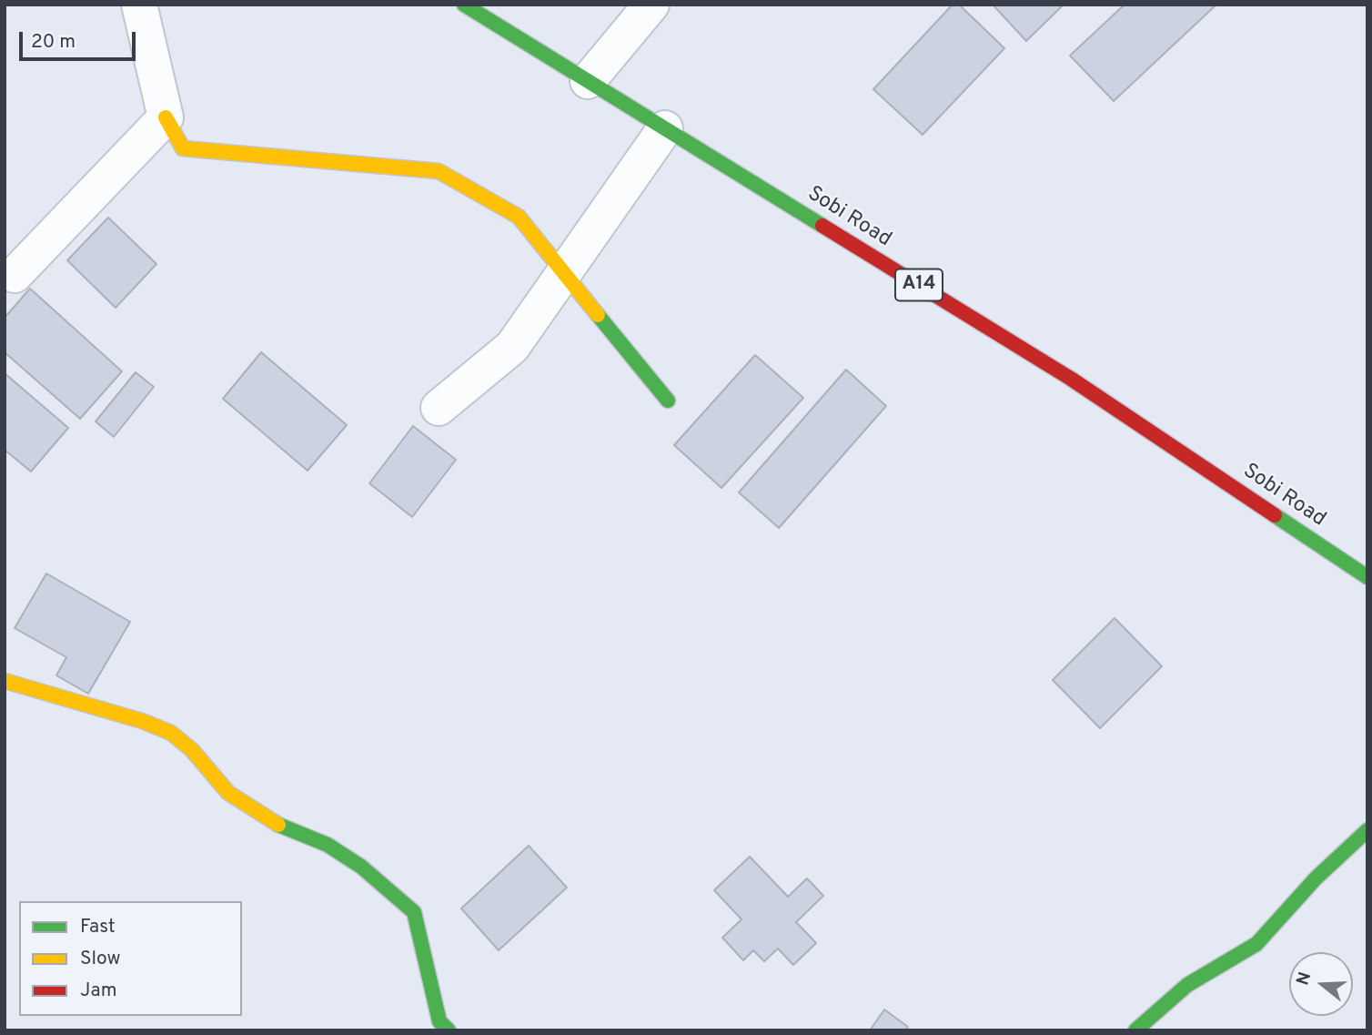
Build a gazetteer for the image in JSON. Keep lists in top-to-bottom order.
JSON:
{
  "streets": {
    "main road": ["Sobi Road", "A14"]
  },
  "legend": ["Fast", "Slow", "Jam"],
  "scale_bar": "20 m",
  "north": "left"
}
